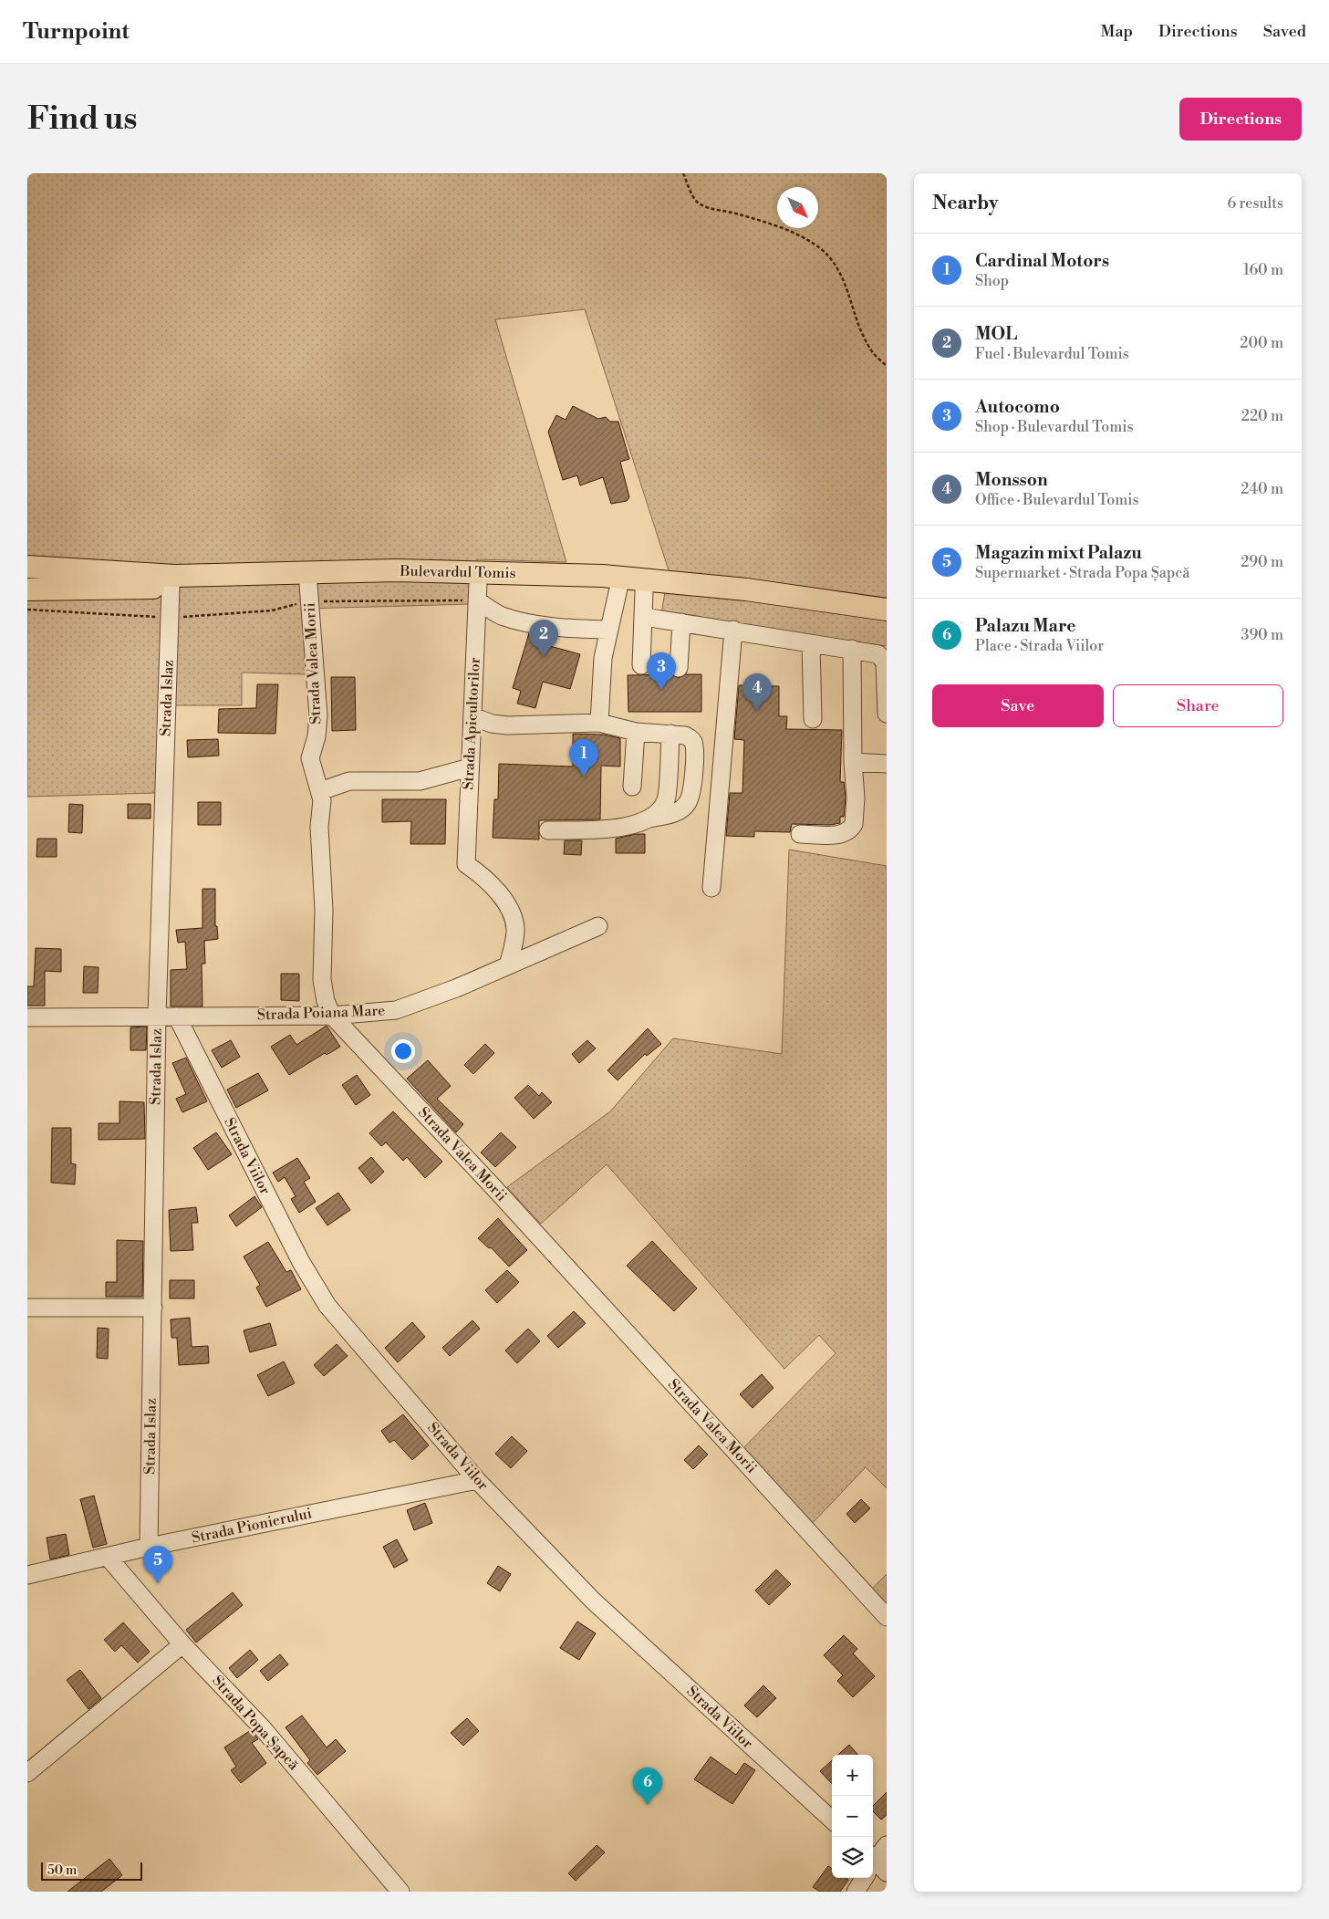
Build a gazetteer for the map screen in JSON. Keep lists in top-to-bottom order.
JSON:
{
  "streets": {
    "main road": ["Bulevardul Tomis"],
    "street": [
      "Strada Valea Morii",
      "Strada Islaz",
      "Strada Apicultorilor",
      "Strada Poiana Mare",
      "Strada Viilor",
      "Strada Pionierului",
      "Strada Popa Șapcă"
    ]
  },
  "crossings": [
    ["Bulevardul Tomis", "Strada Valea Morii"],
    ["Bulevardul Tomis", "Strada Islaz"],
    ["Bulevardul Tomis", "Strada Apicultorilor"],
    ["Strada Valea Morii", "Strada Poiana Mare"],
    ["Strada Islaz", "Strada Poiana Mare"],
    ["Strada Islaz", "Strada Pionierului"],
    ["Strada Apicultorilor", "Strada Poiana Mare"],
    ["Strada Poiana Mare", "Strada Viilor"],
    ["Strada Viilor", "Strada Pionierului"],
    ["Strada Pionierului", "Strada Popa Șapcă"]
  ],
  "scale_bar": "50 m",
  "north": "bottom right",
  "page": {
    "header": "Turnpoint",
    "nav": ["Map", "Directions", "Saved"],
    "buttons": [
      "Directions",
      ["Save", "Share"]
    ],
    "title": "Find us",
    "heading": ["Nearby", "6 results"],
    "list": [
      {
        "mark": "1",
        "name": "Cardinal Motors",
        "note": "Shop",
        "value": "160 m"
      },
      {
        "mark": "2",
        "name": "MOL",
        "note": "Fuel · Bulevardul Tomis",
        "value": "200 m"
      },
      {
        "mark": "3",
        "name": "Autocomo",
        "note": "Shop · Bulevardul Tomis",
        "value": "220 m"
      },
      {
        "mark": "4",
        "name": "Monsson",
        "note": "Office · Bulevardul Tomis",
        "value": "240 m"
      },
      {
        "mark": "5",
        "name": "Magazin mixt Palazu",
        "note": "Supermarket · Strada Popa Șapcă",
        "value": "290 m"
      },
      {
        "mark": "6",
        "name": "Palazu Mare",
        "note": "Place · Strada Viilor",
        "value": "390 m"
      }
    ],
    "pins": [
      "2",
      "3",
      "4",
      "1",
      "5",
      "6"
    ],
    "map_buttons": ["+", "−"],
    "scale": "50 m"
  }
}
